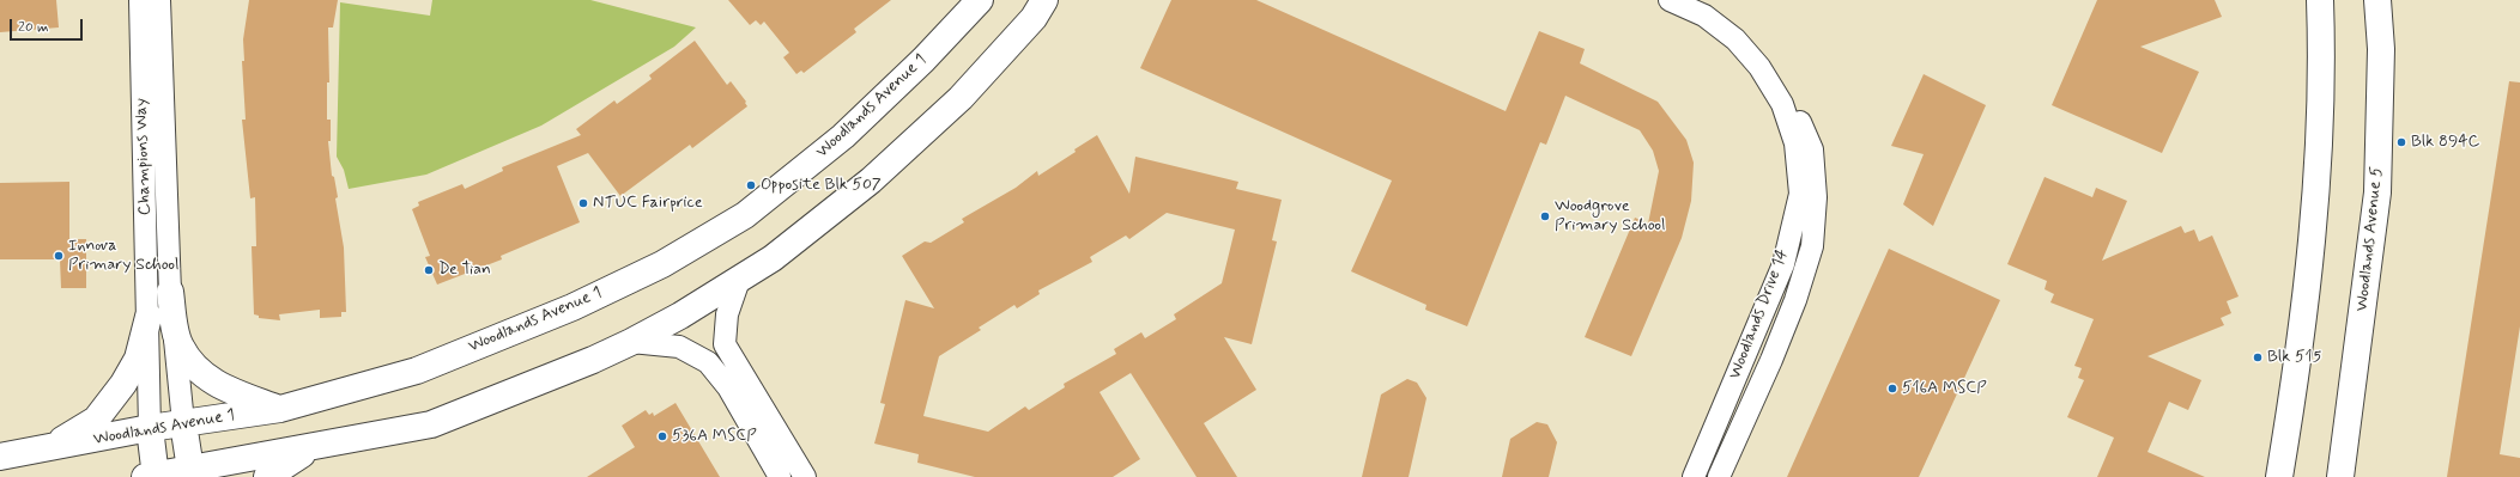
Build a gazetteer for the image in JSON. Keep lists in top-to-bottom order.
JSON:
{
  "streets": {
    "street": [
      "Woodlands Avenue 1",
      "Champions Way",
      "Woodlands Avenue 5",
      "Woodlands Drive 14"
    ]
  },
  "crossings": [
    ["Woodlands Avenue 1", "Champions Way"]
  ],
  "places": [
    "Blk 894C",
    "Opposite Blk 507",
    "NTUC Fairprice",
    "Woodgrove Primary School",
    "Innova Primary School",
    "De Tian",
    "Blk 515",
    "516A MSCP",
    "536A MSCP"
  ],
  "scale_bar": "20 m"
}
